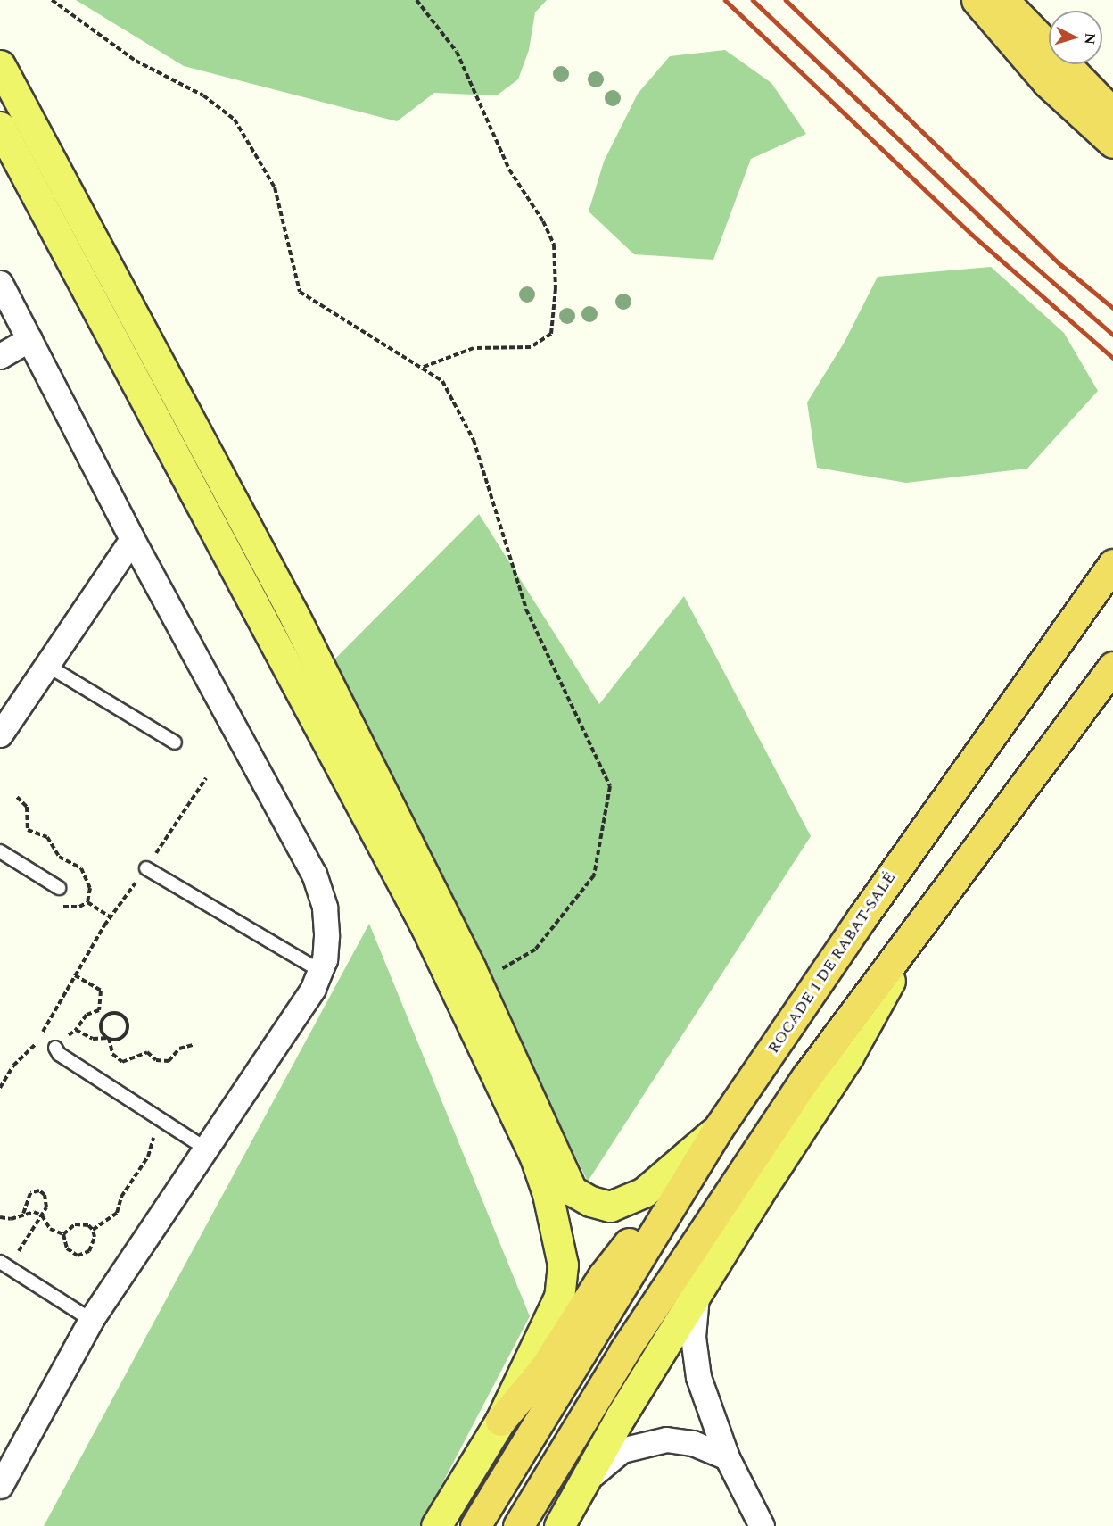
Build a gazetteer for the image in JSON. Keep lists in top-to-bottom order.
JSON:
{
  "streets": {
    "highway": ["ROCADE 1 DE RABAT-SALÉ"]
  },
  "north": "right"
}
